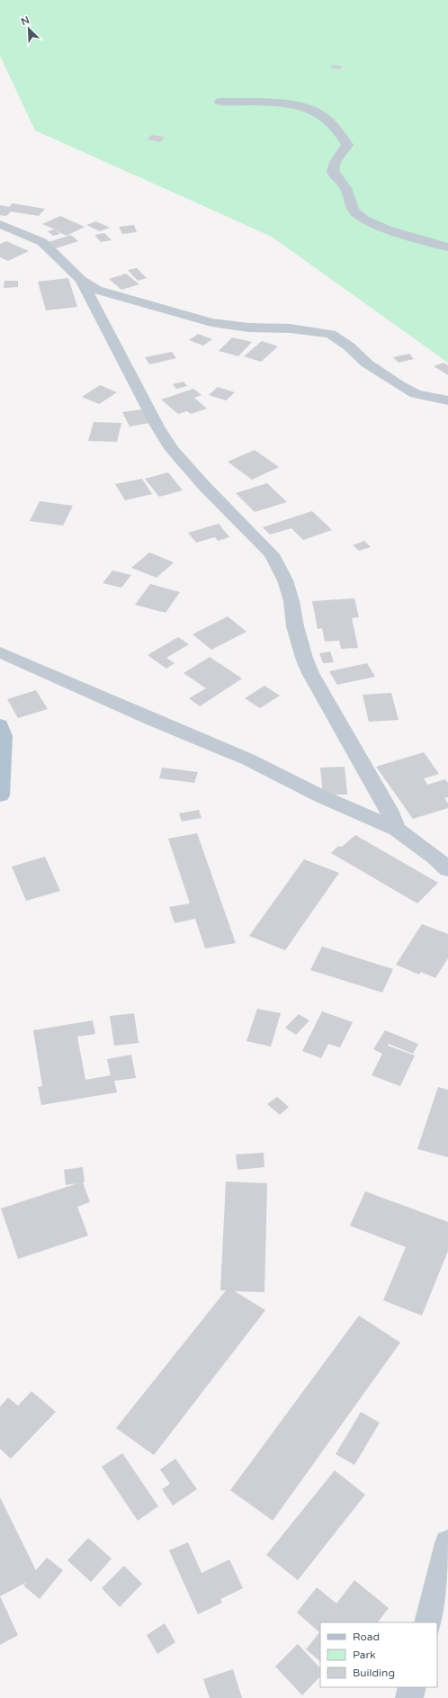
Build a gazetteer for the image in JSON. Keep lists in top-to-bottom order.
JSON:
{
  "legend": ["Road", "Park", "Building"],
  "north": "top left"
}
